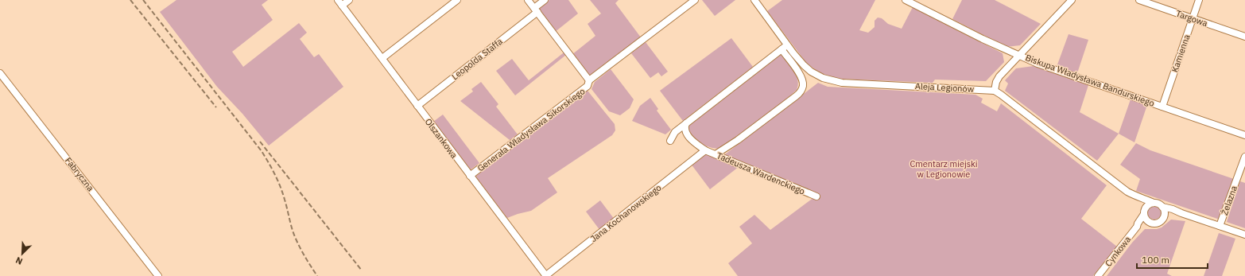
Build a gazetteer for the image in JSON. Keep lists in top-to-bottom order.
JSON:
{
  "streets": {
    "street": [
      "Targowa",
      "Kamienna",
      "Leopolda Staffa",
      "Biskupa Władysława Bandurskiego",
      "Aleja Legionów",
      "Generała Władysława Sikorskiego",
      "Olszankowa",
      "Tadeusza Wardenckiego",
      "Fabryczna",
      "Żelazna",
      "Jana Kochanowskiego",
      "Cynkowa"
    ]
  },
  "crossings": [
    ["Targowa", "Kamienna"],
    ["Kamienna", "Biskupa Władysława Bandurskiego"],
    ["Leopolda Staffa", "Olszankowa"],
    ["Aleja Legionów", "Cynkowa"],
    ["Generała Władysława Sikorskiego", "Olszankowa"],
    ["Olszankowa", "Jana Kochanowskiego"],
    ["Tadeusza Wardenckiego", "Jana Kochanowskiego"]
  ],
  "parks": ["Cmentarz miejski w Legionowie"],
  "scale_bar": "100 m",
  "north": "bottom left"
}
